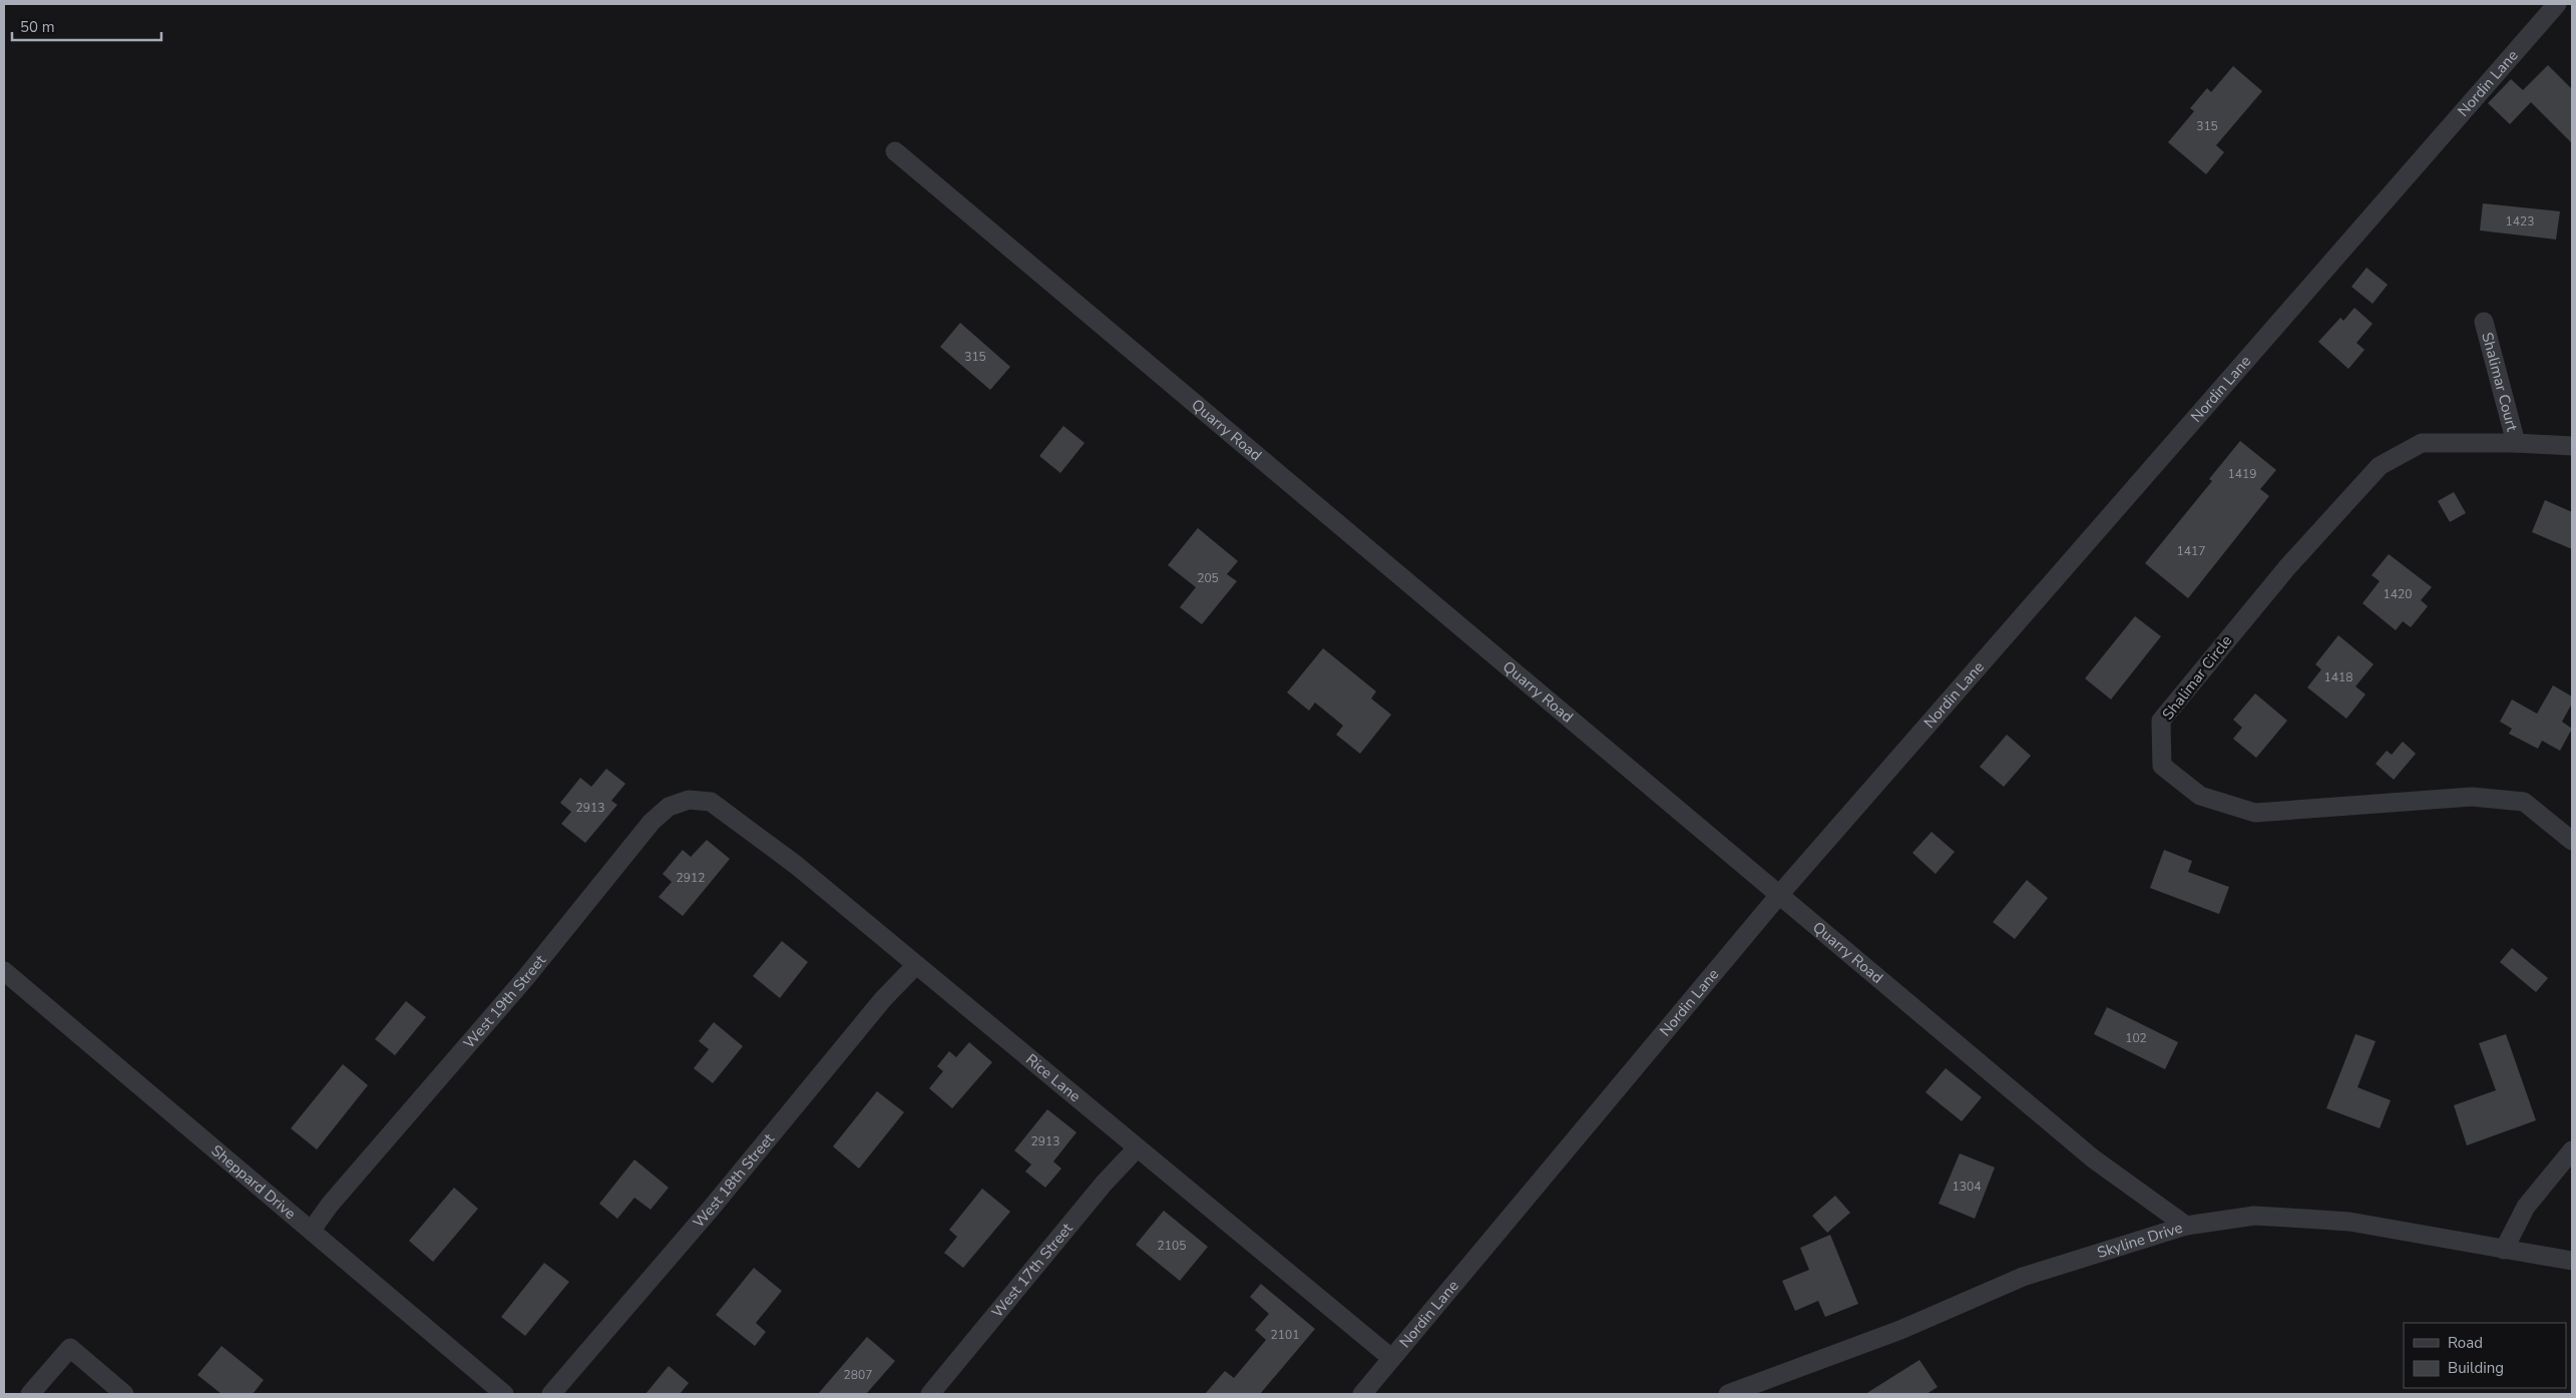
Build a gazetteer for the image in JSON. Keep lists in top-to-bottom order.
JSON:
{
  "streets": {
    "street": [
      "Nordin Lane",
      "Shalimar Court",
      "Quarry Road",
      "Shalimar Circle",
      "West 19th Street",
      "Rice Lane",
      "West 18th Street",
      "Sheppard Drive",
      "Skyline Drive",
      "West 17th Street"
    ]
  },
  "crossings": [
    ["Nordin Lane", "Quarry Road"],
    ["Nordin Lane", "Rice Lane"],
    ["Shalimar Court", "Shalimar Circle"],
    ["Quarry Road", "Skyline Drive"],
    ["West 19th Street", "Rice Lane"],
    ["West 19th Street", "Sheppard Drive"],
    ["Rice Lane", "West 18th Street"],
    ["Rice Lane", "West 17th Street"]
  ],
  "house_numbers": [
    "315",
    "1423",
    "315",
    "1419",
    "1417",
    "205",
    "1420",
    "1418",
    "2913",
    "2912",
    "102",
    "2913",
    "1304",
    "2105",
    "2101",
    "2807"
  ],
  "legend": ["Road", "Building"],
  "scale_bar": "50 m"
}
